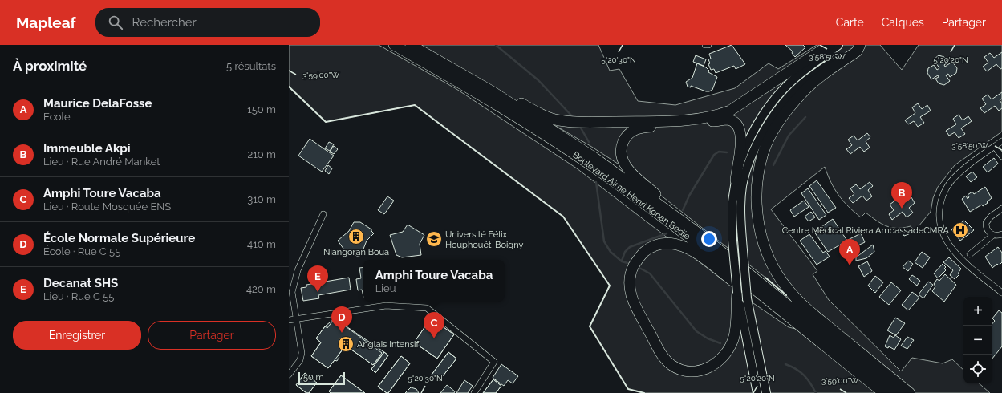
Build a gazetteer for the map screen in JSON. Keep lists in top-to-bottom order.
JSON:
{
  "streets": {
    "highway": ["Boulevard Aimé Henri Konan Bedie"]
  },
  "places": {
    "hospital": ["Centre Médical Riviera AmbassadeCMRA"],
    "building": ["Niangoran Boua", "Anglais Intensif"],
    "school or university": ["Université Félix Houphouët-Boigny"]
  },
  "scale_bar": "50 m",
  "page": {
    "header": "Mapleaf",
    "search": "Rechercher",
    "nav": ["Carte", "Calques", "Partager"],
    "heading": ["À proximité", "5 résultats"],
    "list": [
      {
        "mark": "A",
        "name": "Maurice DelaFosse",
        "note": "École",
        "value": "150 m"
      },
      {
        "mark": "B",
        "name": "Immeuble Akpi",
        "note": "Lieu · Rue André Manket",
        "value": "210 m"
      },
      {
        "mark": "C",
        "name": "Amphi Toure Vacaba",
        "note": "Lieu · Route Mosquée ENS",
        "value": "310 m"
      },
      {
        "mark": "D",
        "name": "École Normale Supérieure",
        "note": "École · Rue C 55",
        "value": "410 m"
      },
      {
        "mark": "E",
        "name": "Decanat SHS",
        "note": "Lieu · Rue C 55",
        "value": "420 m"
      }
    ],
    "pins": [
      "B",
      "A",
      "E",
      "D",
      "C"
    ],
    "popup": ["Amphi Toure Vacaba", "Lieu"],
    "map_buttons": ["+", "−"],
    "buttons": ["Enregistrer", "Partager"],
    "scale": "50 m"
  },
  "coordinates": [
    "3°58'50\"W",
    "5°20'30\"N",
    "5°20'20\"N",
    "3°59'00\"W"
  ]
}
